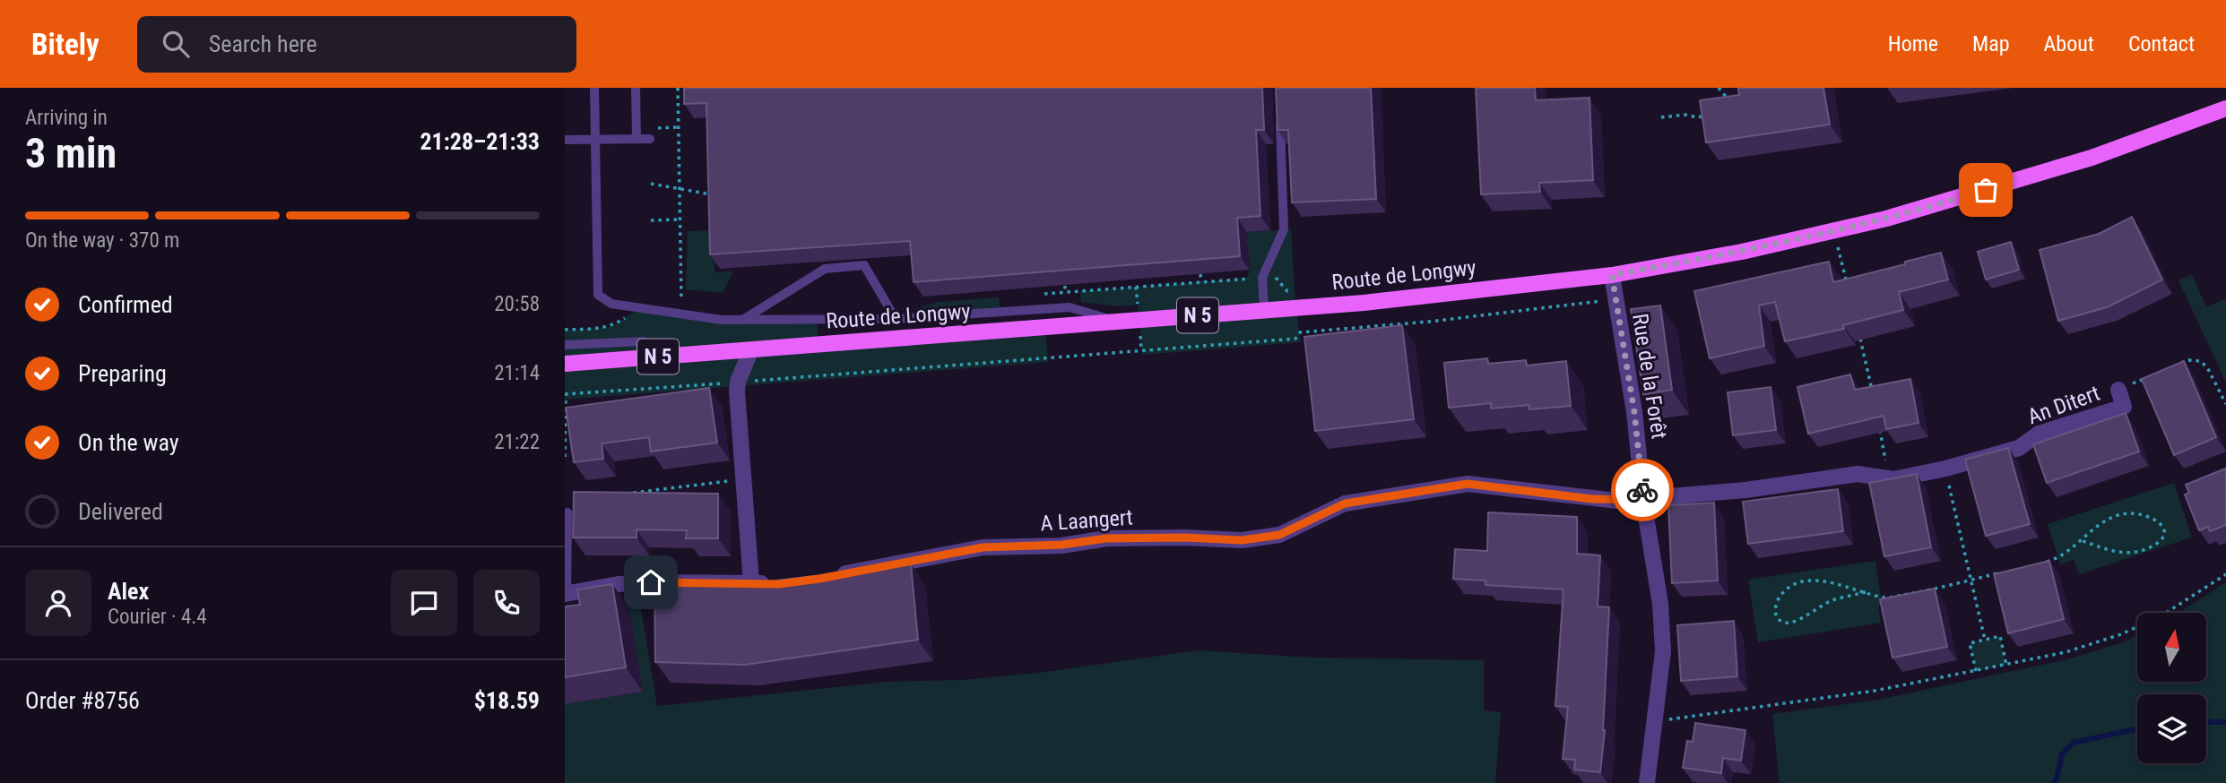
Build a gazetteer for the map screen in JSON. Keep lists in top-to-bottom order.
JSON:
{
  "streets": {
    "main road": ["Route de Longwy", "N 5"],
    "street": ["Rue de la Forêt", "An Ditert", "A Laangert"]
  },
  "crossings": [
    ["Route de Longwy", "Rue de la Forêt"],
    ["Rue de la Forêt", "An Ditert"],
    ["Rue de la Forêt", "A Laangert"],
    ["An Ditert", "A Laangert"]
  ],
  "north": "top",
  "page": {
    "header": "Bitely",
    "search": "Search here",
    "nav": [
      "Home",
      "Map",
      "About",
      "Contact"
    ],
    "heading": ["3 min", "Arriving in", "21:28–21:33"],
    "panel": [
      "Alex",
      "Courier · 4.4",
      "Order #8756",
      "$18.59"
    ],
    "bar": "On the way · 370 m",
    "list": [
      ["Confirmed", "20:58"],
      ["Preparing", "21:14"],
      ["On the way", "21:22"],
      "Delivered"
    ]
  }
}
